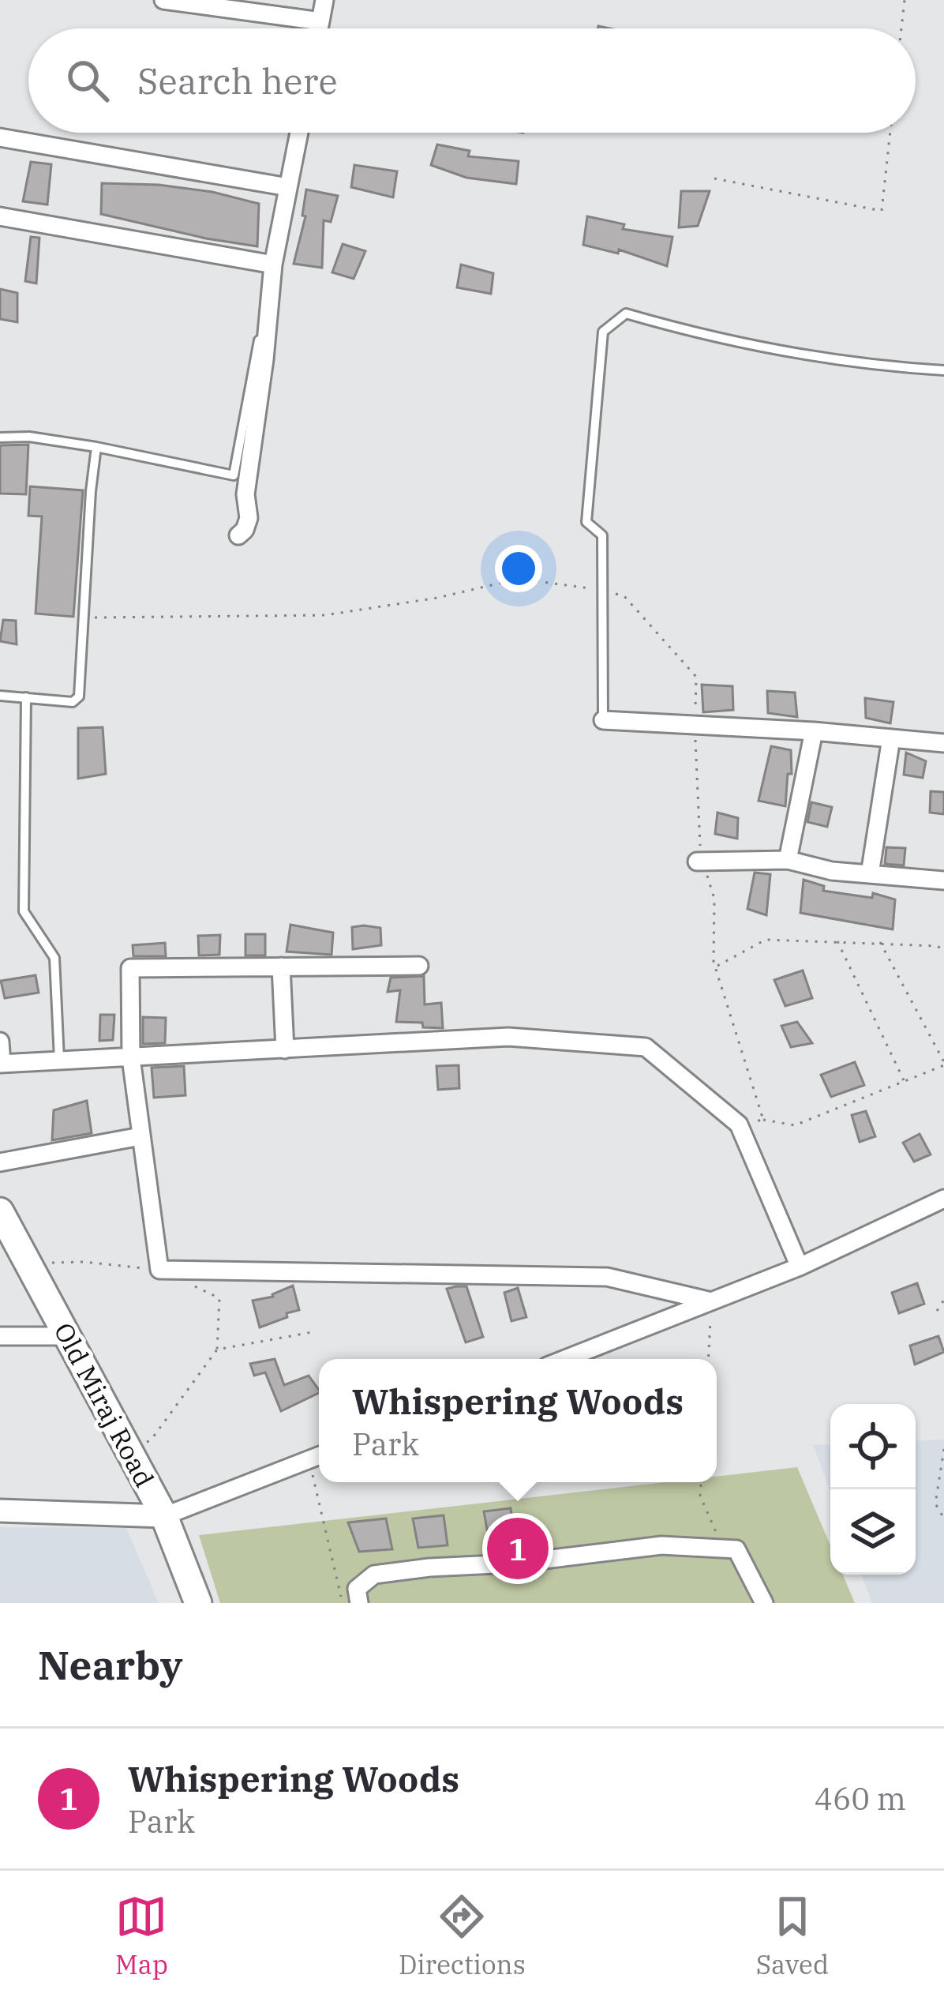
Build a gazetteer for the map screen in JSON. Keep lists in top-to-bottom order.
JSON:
{
  "streets": {
    "main road": ["Old Miraj Road"]
  },
  "page": {
    "search": "Search here",
    "popup": ["Whispering Woods", "Park"],
    "pins": "1",
    "heading": "Nearby",
    "list": [
      {
        "mark": "1",
        "name": "Whispering Woods",
        "note": "Park",
        "value": "460 m"
      }
    ],
    "nav": ["Map", "Directions", "Saved"]
  }
}
